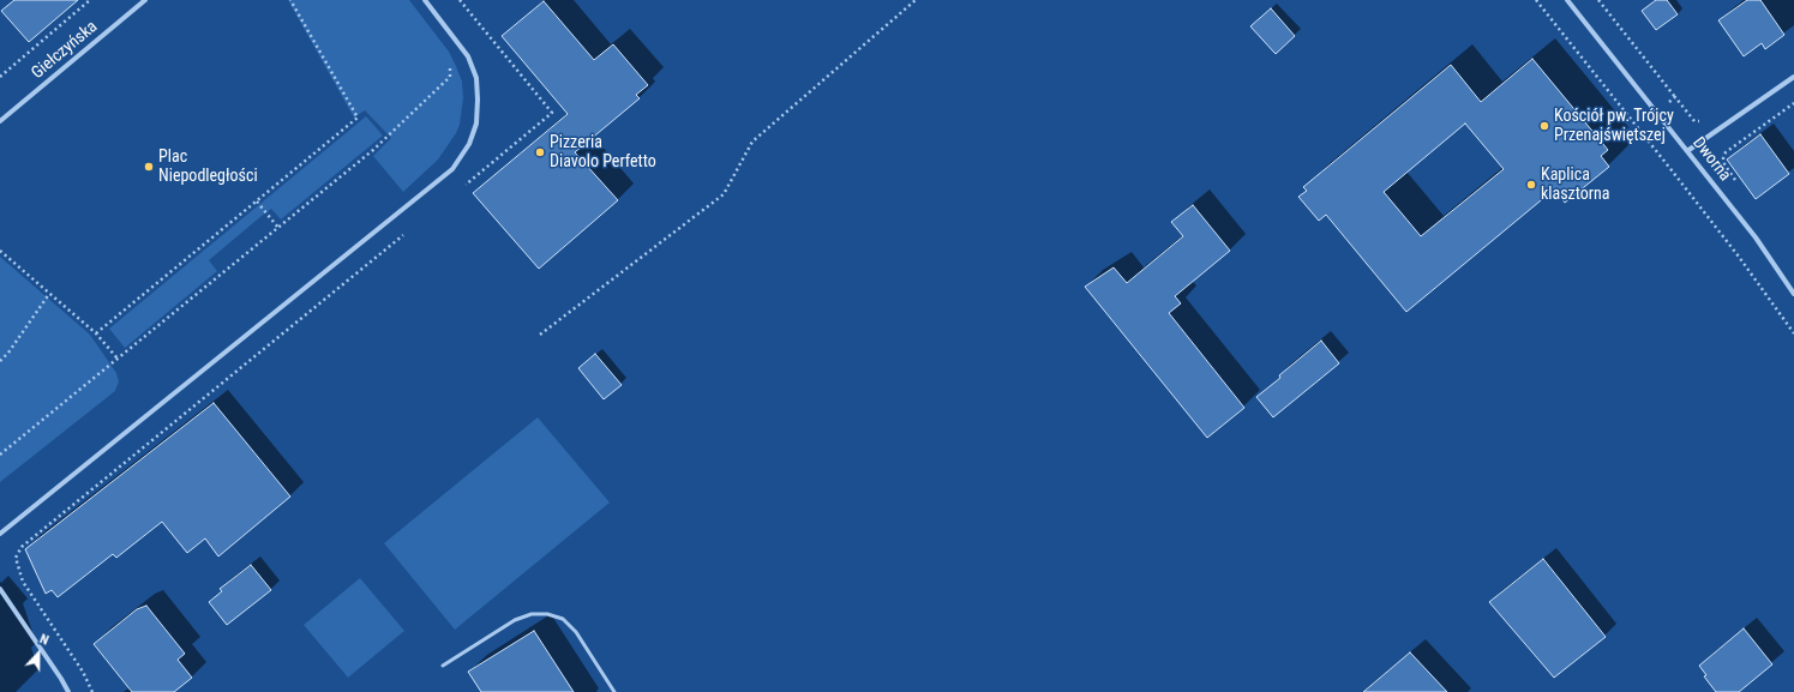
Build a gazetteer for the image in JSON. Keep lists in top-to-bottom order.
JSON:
{
  "streets": {
    "street": ["Giełczyńska", "Dworna"]
  },
  "places": [
    "Kościół pw. Trójcy Przenajświętszej",
    "Pizzeria Diavolo Perfetto",
    "Plac Niepodległości",
    "Kaplica klasztorna"
  ],
  "north": "top"
}
